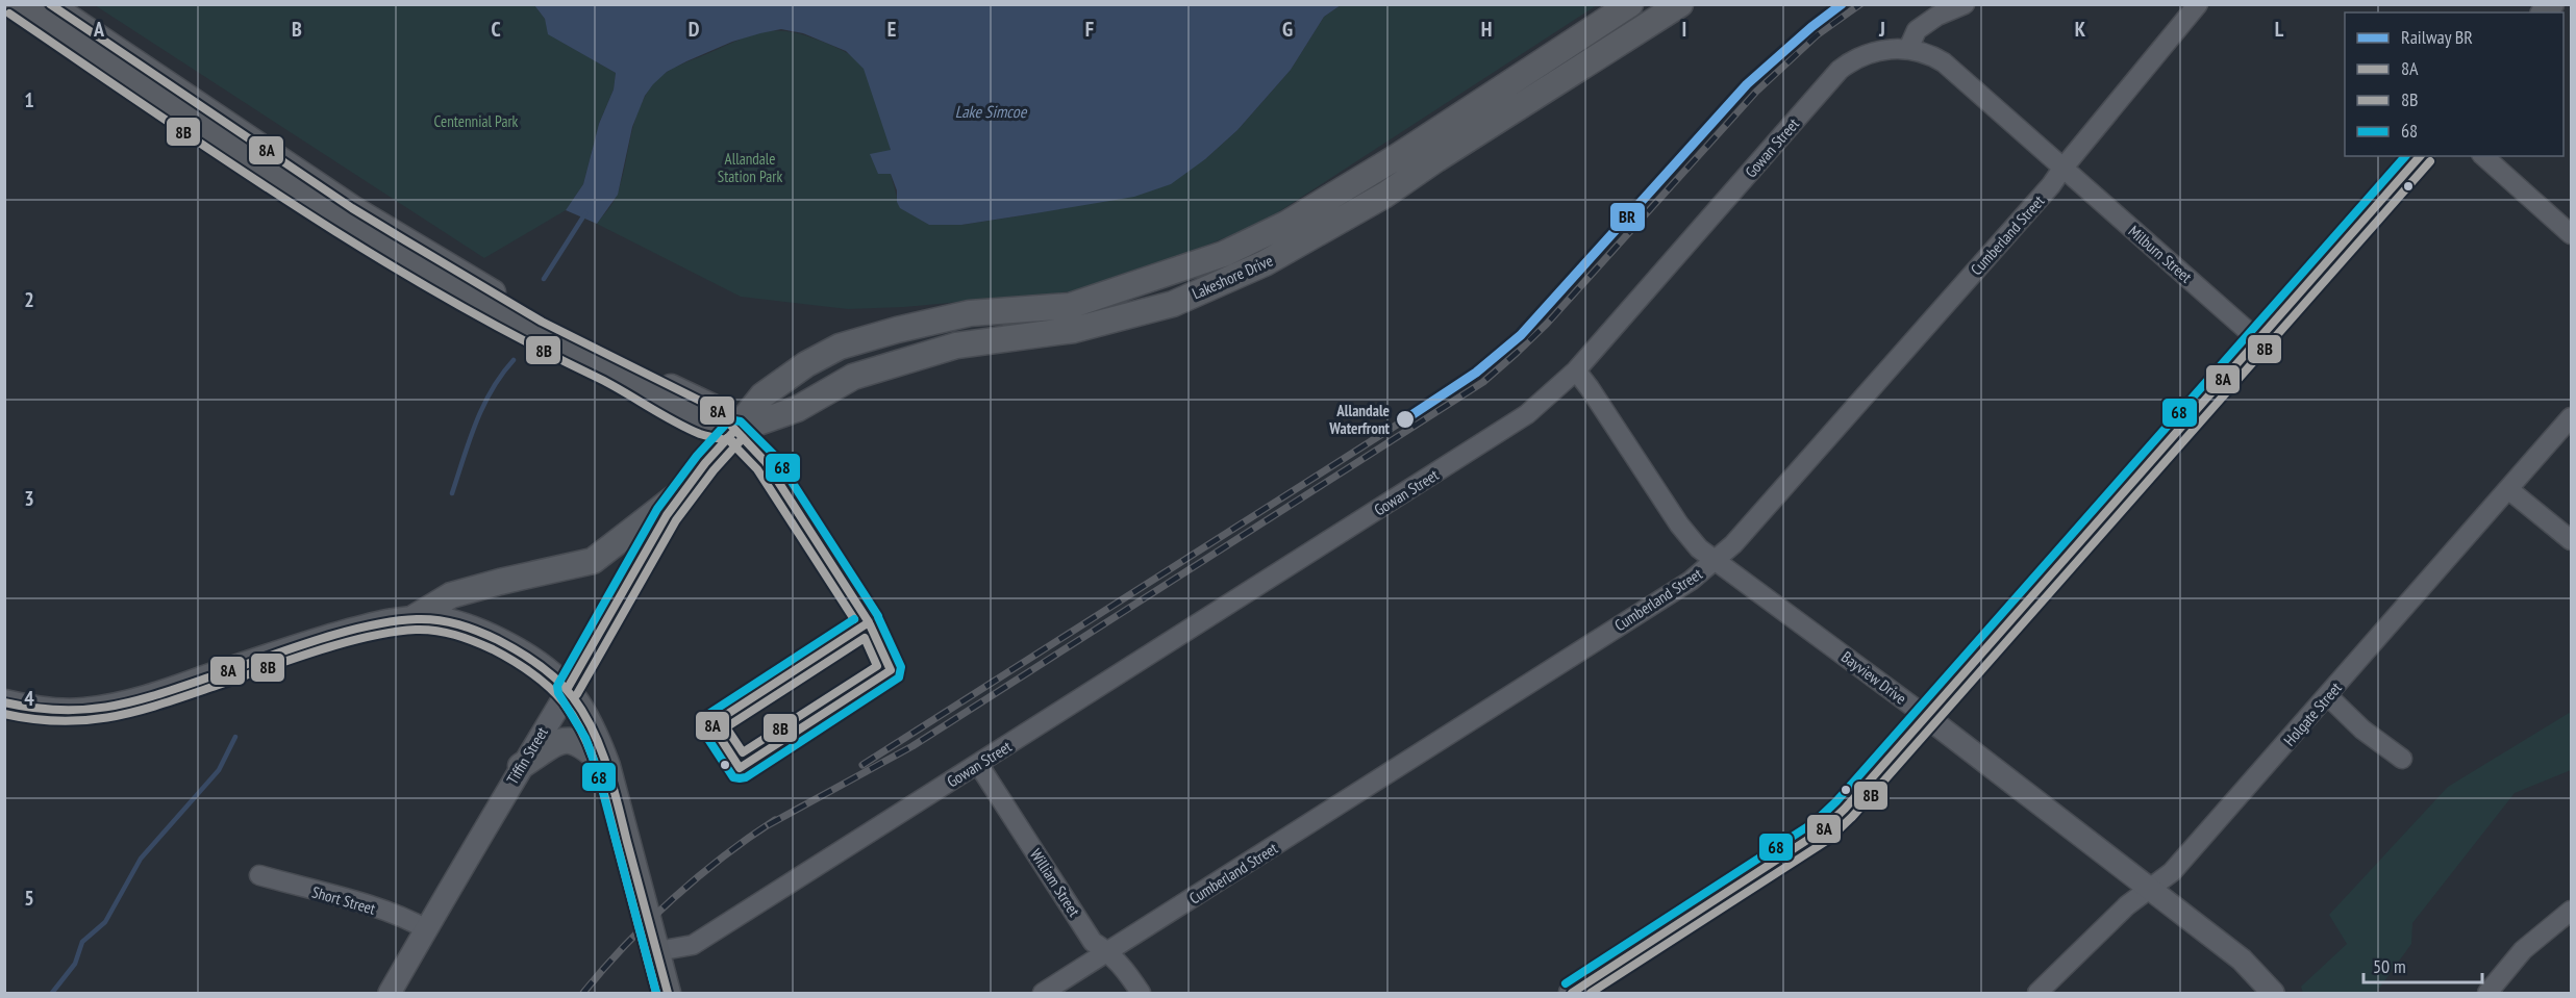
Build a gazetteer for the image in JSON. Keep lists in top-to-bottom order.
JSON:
{
  "streets": {
    "main road": ["Lakeshore Drive"],
    "street": [
      "Gowan Street",
      "Cumberland Street",
      "Milburn Street",
      "Bayview Drive",
      "Holgate Street",
      "Tiffin Street",
      "William Street",
      "Short Street"
    ]
  },
  "crossings": [
    ["Gowan Street", "Cumberland Street"],
    ["Gowan Street", "Milburn Street"],
    ["Gowan Street", "Bayview Drive"],
    ["Gowan Street", "William Street"],
    ["Cumberland Street", "Milburn Street"],
    ["Cumberland Street", "Bayview Drive"],
    ["Cumberland Street", "William Street"],
    ["Lakeshore Drive", "Tiffin Street"],
    ["Bayview Drive", "Holgate Street"],
    ["Tiffin Street", "Short Street"]
  ],
  "water": ["Lake Simcoe"],
  "parks": ["Centennial Park", "Allandale Station Park"],
  "places": ["Allandale Waterfront"],
  "lines": [
    "rail line BR",
    "transit line 8A",
    "transit line 8B",
    "transit line 68"
  ],
  "legend": [
    "Railway BR",
    "8A",
    "8B",
    "68"
  ],
  "scale_bar": "50 m",
  "grid": {
    "columns": [
      "A",
      "B",
      "C",
      "D",
      "E",
      "F",
      "G",
      "H",
      "I",
      "J",
      "K",
      "L"
    ],
    "rows": [
      "1",
      "2",
      "3",
      "4",
      "5"
    ]
  }
}
